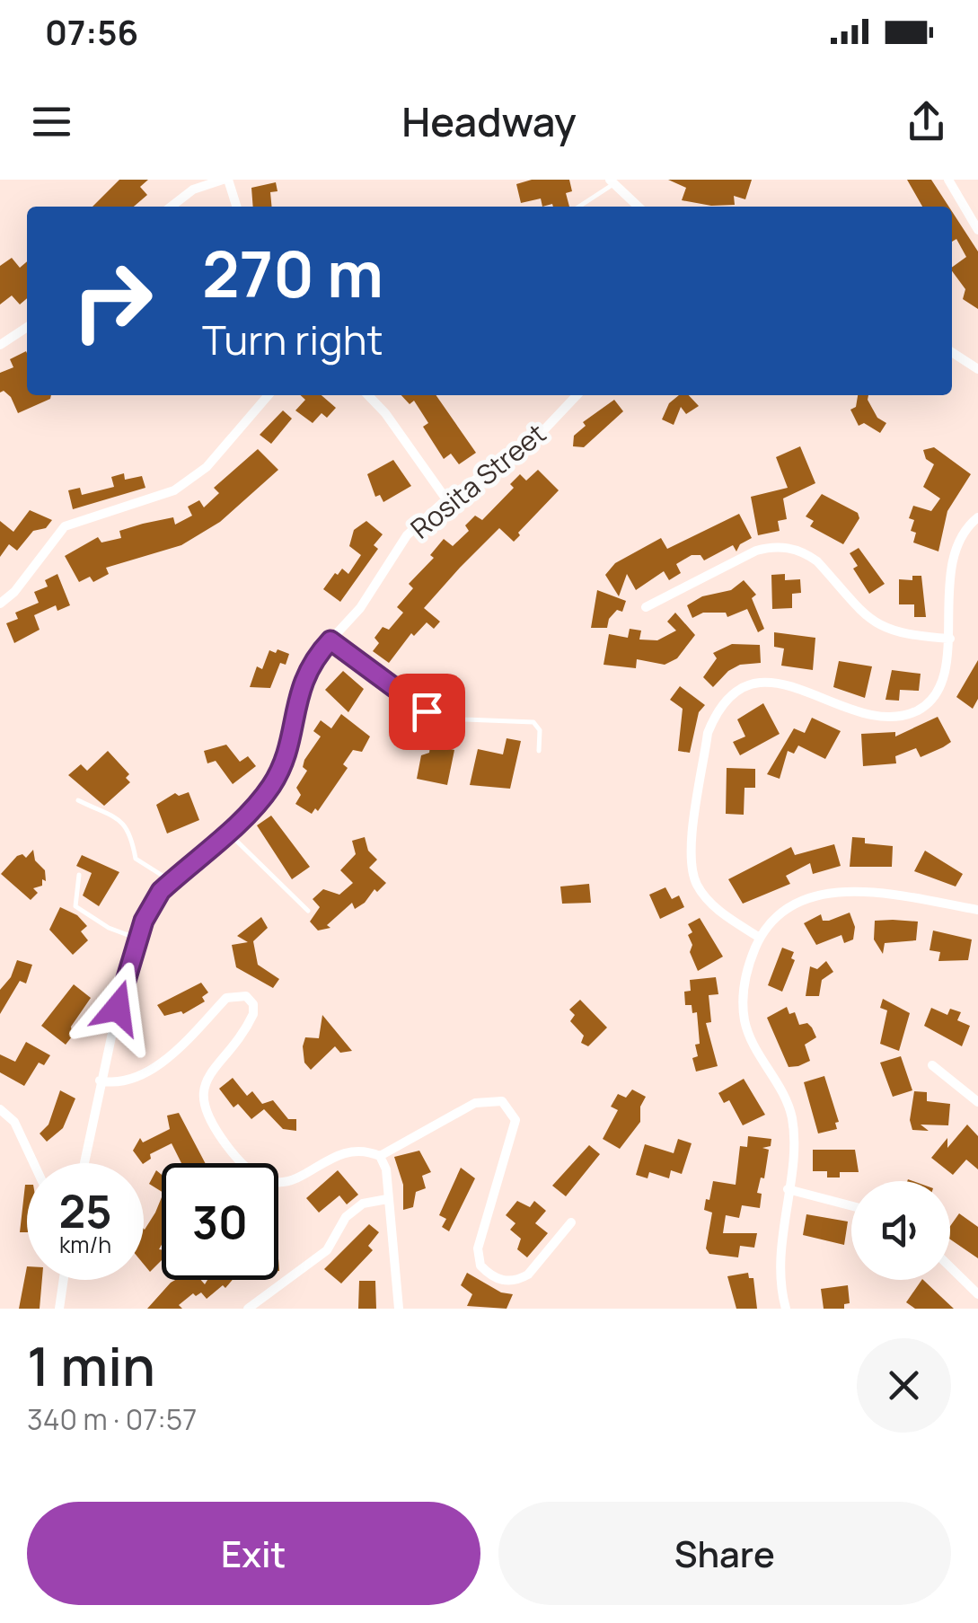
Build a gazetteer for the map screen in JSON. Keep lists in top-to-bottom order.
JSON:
{
  "streets": {
    "street": ["Rosita Street"]
  },
  "page": {
    "status": "07:56",
    "header": "Headway",
    "turn": ["270 m", "Turn right"],
    "speed": "25 km/h",
    "limit": "30",
    "heading": ["1 min", "340 m · 07:57"],
    "buttons": ["Exit", "Share"]
  }
}
